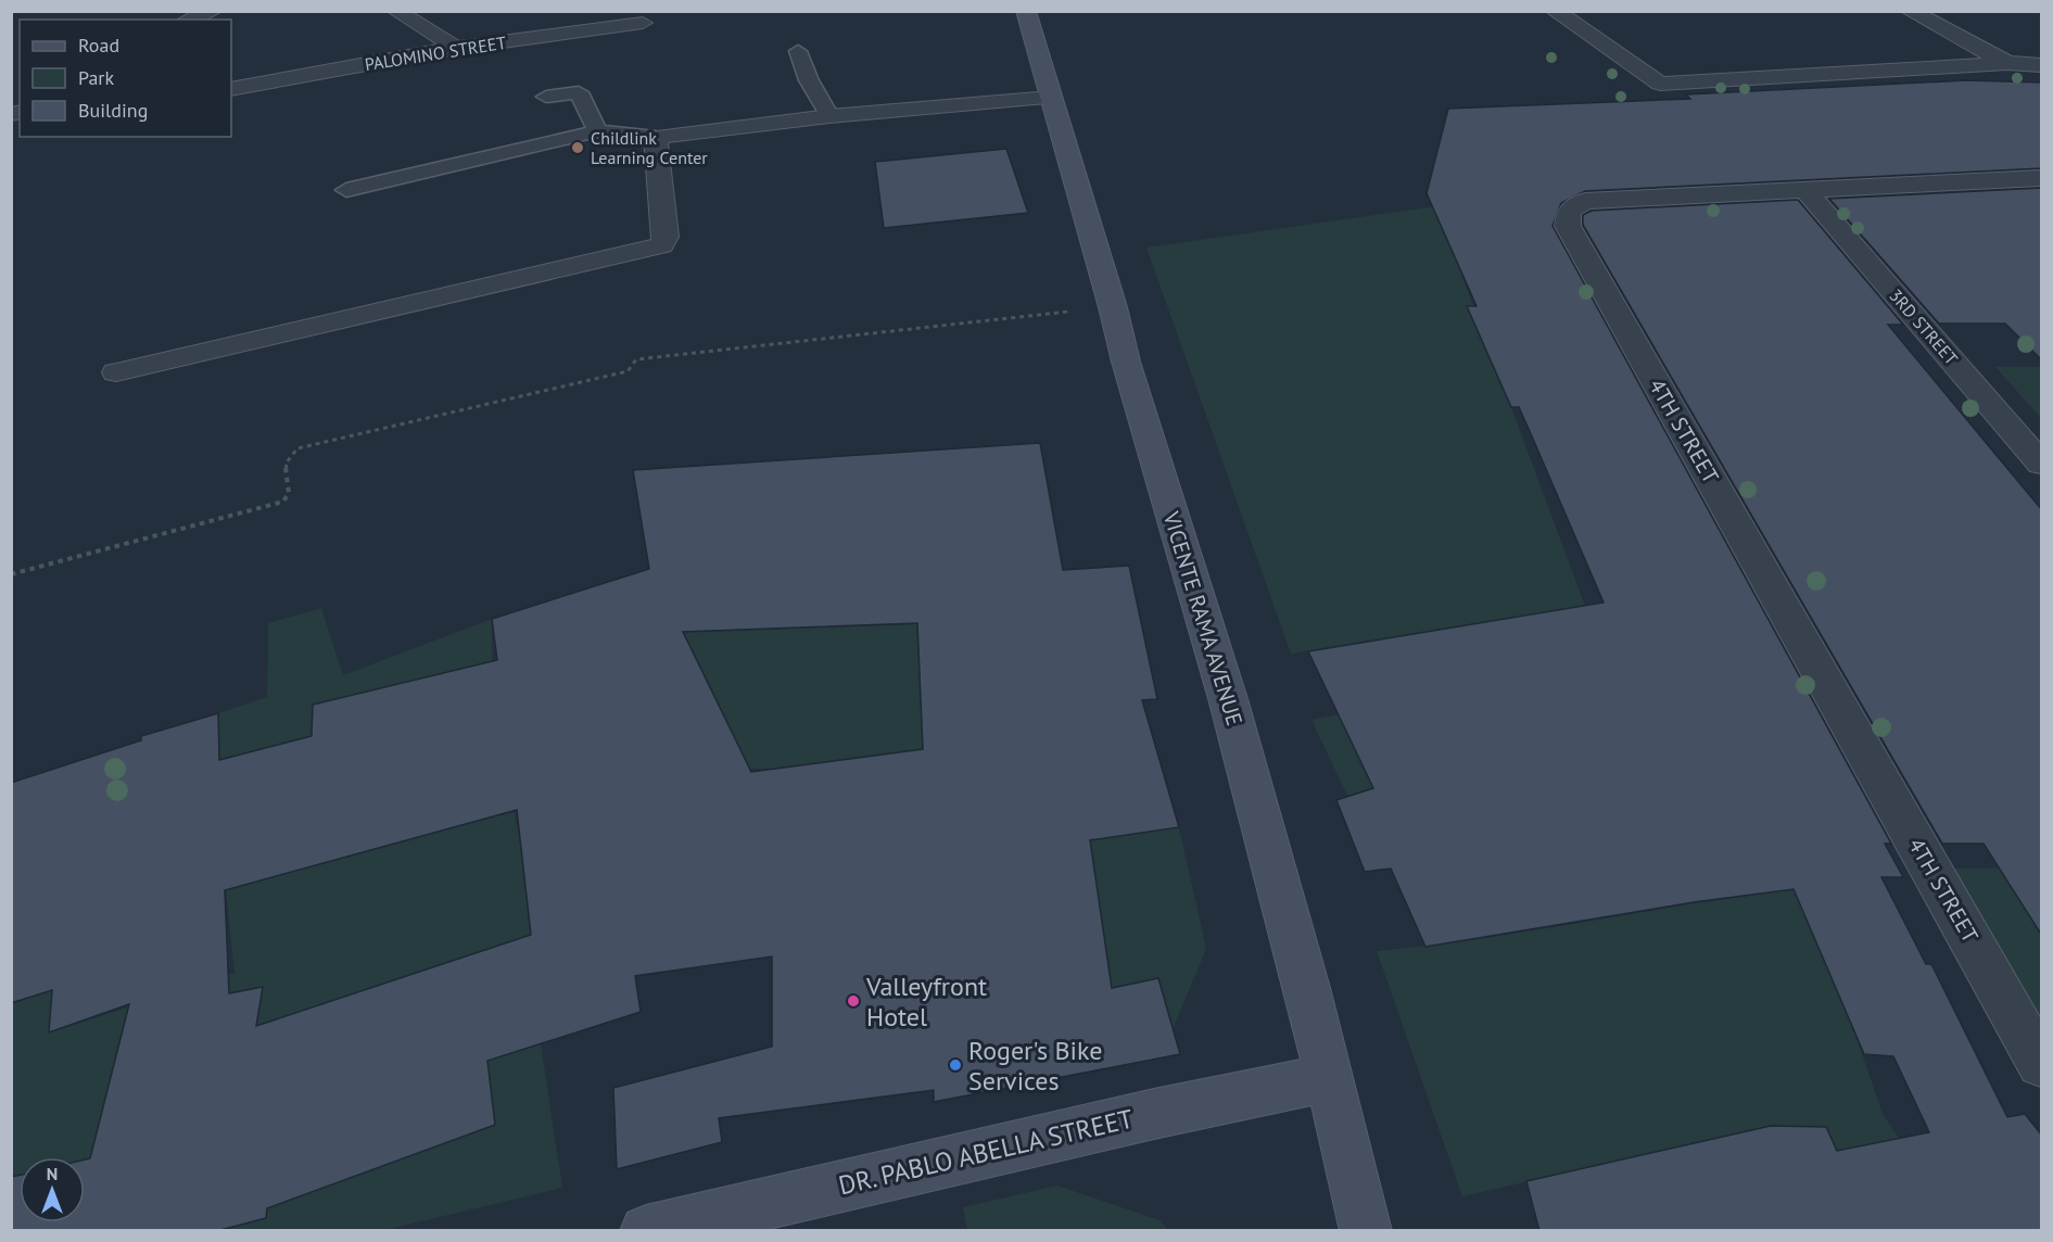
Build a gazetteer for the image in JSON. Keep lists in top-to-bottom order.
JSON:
{
  "streets": {
    "main road": ["VICENTE RAMA AVENUE", "DR. PABLO ABELLA STREET"],
    "street": ["PALOMINO STREET", "3RD STREET", "4TH STREET"]
  },
  "crossings": [
    ["3RD STREET", "4TH STREET"],
    ["VICENTE RAMA AVENUE", "DR. PABLO ABELLA STREET"]
  ],
  "places": ["Childlink Learning Center", "Valleyfront Hotel", "Roger's Bike Services"],
  "legend": ["Road", "Park", "Building"],
  "north": "top"
}
